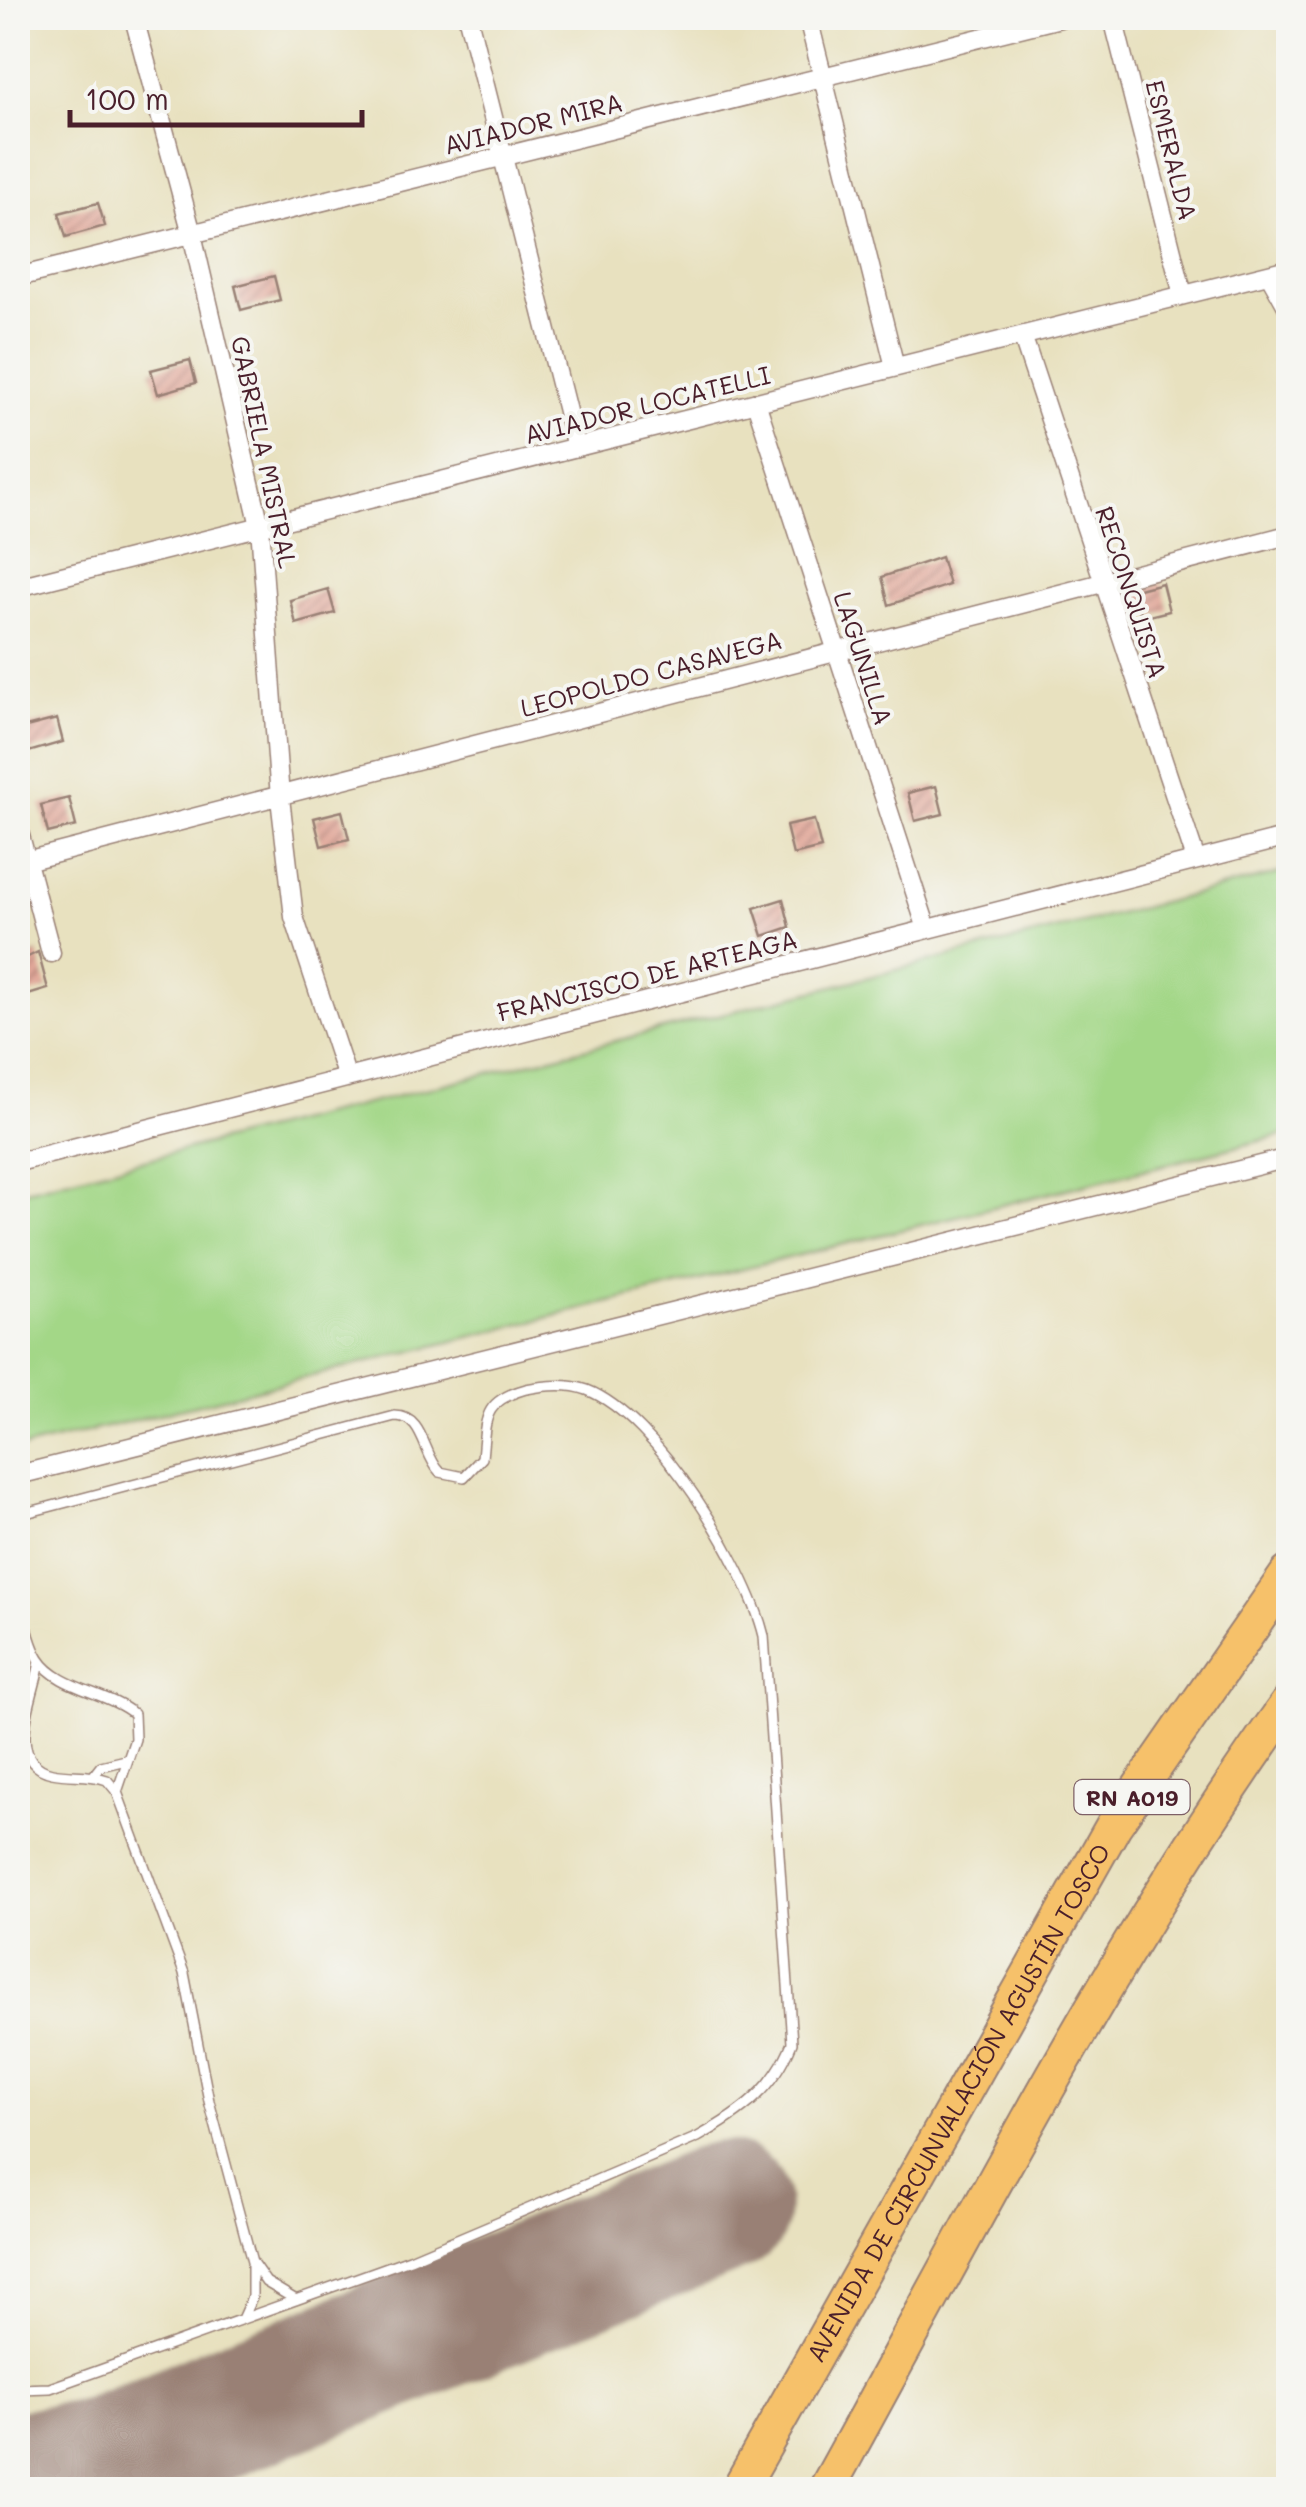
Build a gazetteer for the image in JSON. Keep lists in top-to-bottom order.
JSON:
{
  "streets": {
    "highway": ["RN A019", "AVENIDA DE CIRCUNVALACIÓN AGUSTÍN TOSCO"],
    "street": [
      "AVIADOR MIRA",
      "ESMERALDA",
      "AVIADOR LOCATELLI",
      "GABRIELA MISTRAL",
      "RECONQUISTA",
      "LAGUNILLA",
      "LEOPOLDO CASAVEGA",
      "FRANCISCO DE ARTEAGA"
    ]
  },
  "crossings": [
    ["AVIADOR MIRA", "GABRIELA MISTRAL"],
    ["ESMERALDA", "AVIADOR LOCATELLI"],
    ["AVIADOR LOCATELLI", "GABRIELA MISTRAL"],
    ["AVIADOR LOCATELLI", "RECONQUISTA"],
    ["AVIADOR LOCATELLI", "LAGUNILLA"],
    ["GABRIELA MISTRAL", "LEOPOLDO CASAVEGA"],
    ["GABRIELA MISTRAL", "FRANCISCO DE ARTEAGA"],
    ["RECONQUISTA", "LEOPOLDO CASAVEGA"],
    ["RECONQUISTA", "FRANCISCO DE ARTEAGA"],
    ["LAGUNILLA", "LEOPOLDO CASAVEGA"],
    ["LAGUNILLA", "FRANCISCO DE ARTEAGA"]
  ],
  "scale_bar": "100 m"
}
